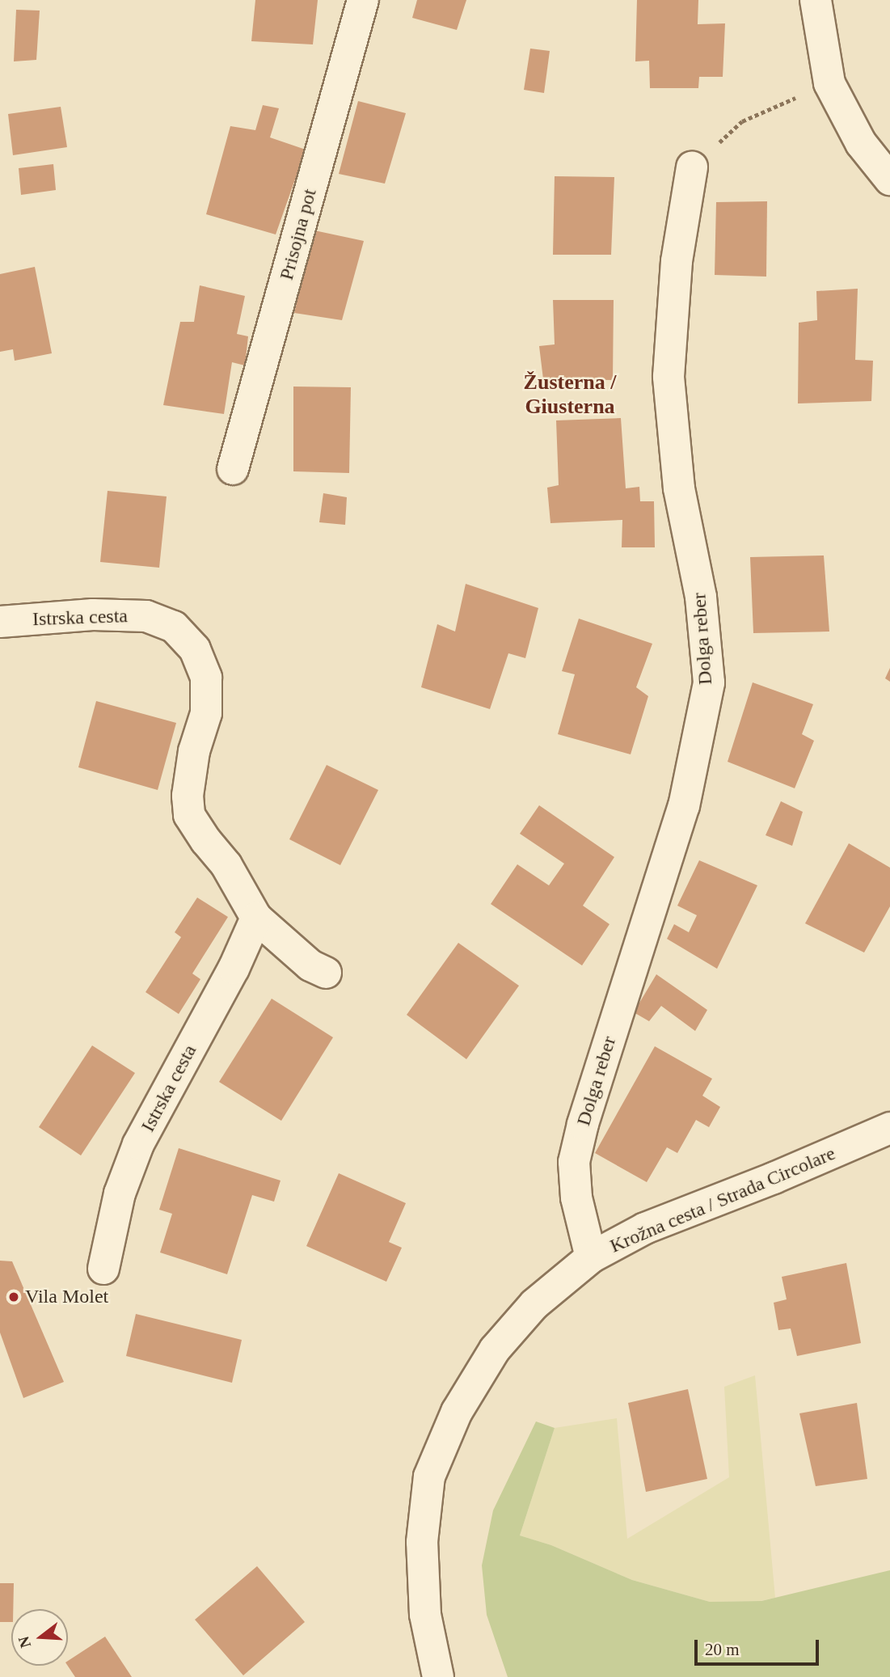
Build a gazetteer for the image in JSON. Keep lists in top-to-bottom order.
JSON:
{
  "streets": {
    "street": [
      "Prisojna pot",
      "Istrska cesta",
      "Dolga reber",
      "Krožna cesta / Strada Circolare"
    ]
  },
  "crossings": [
    ["Dolga reber", "Krožna cesta / Strada Circolare"]
  ],
  "districts": ["Žusterna / Giusterna"],
  "places": ["Vila Molet"],
  "scale_bar": "20 m",
  "north": "left"
}
